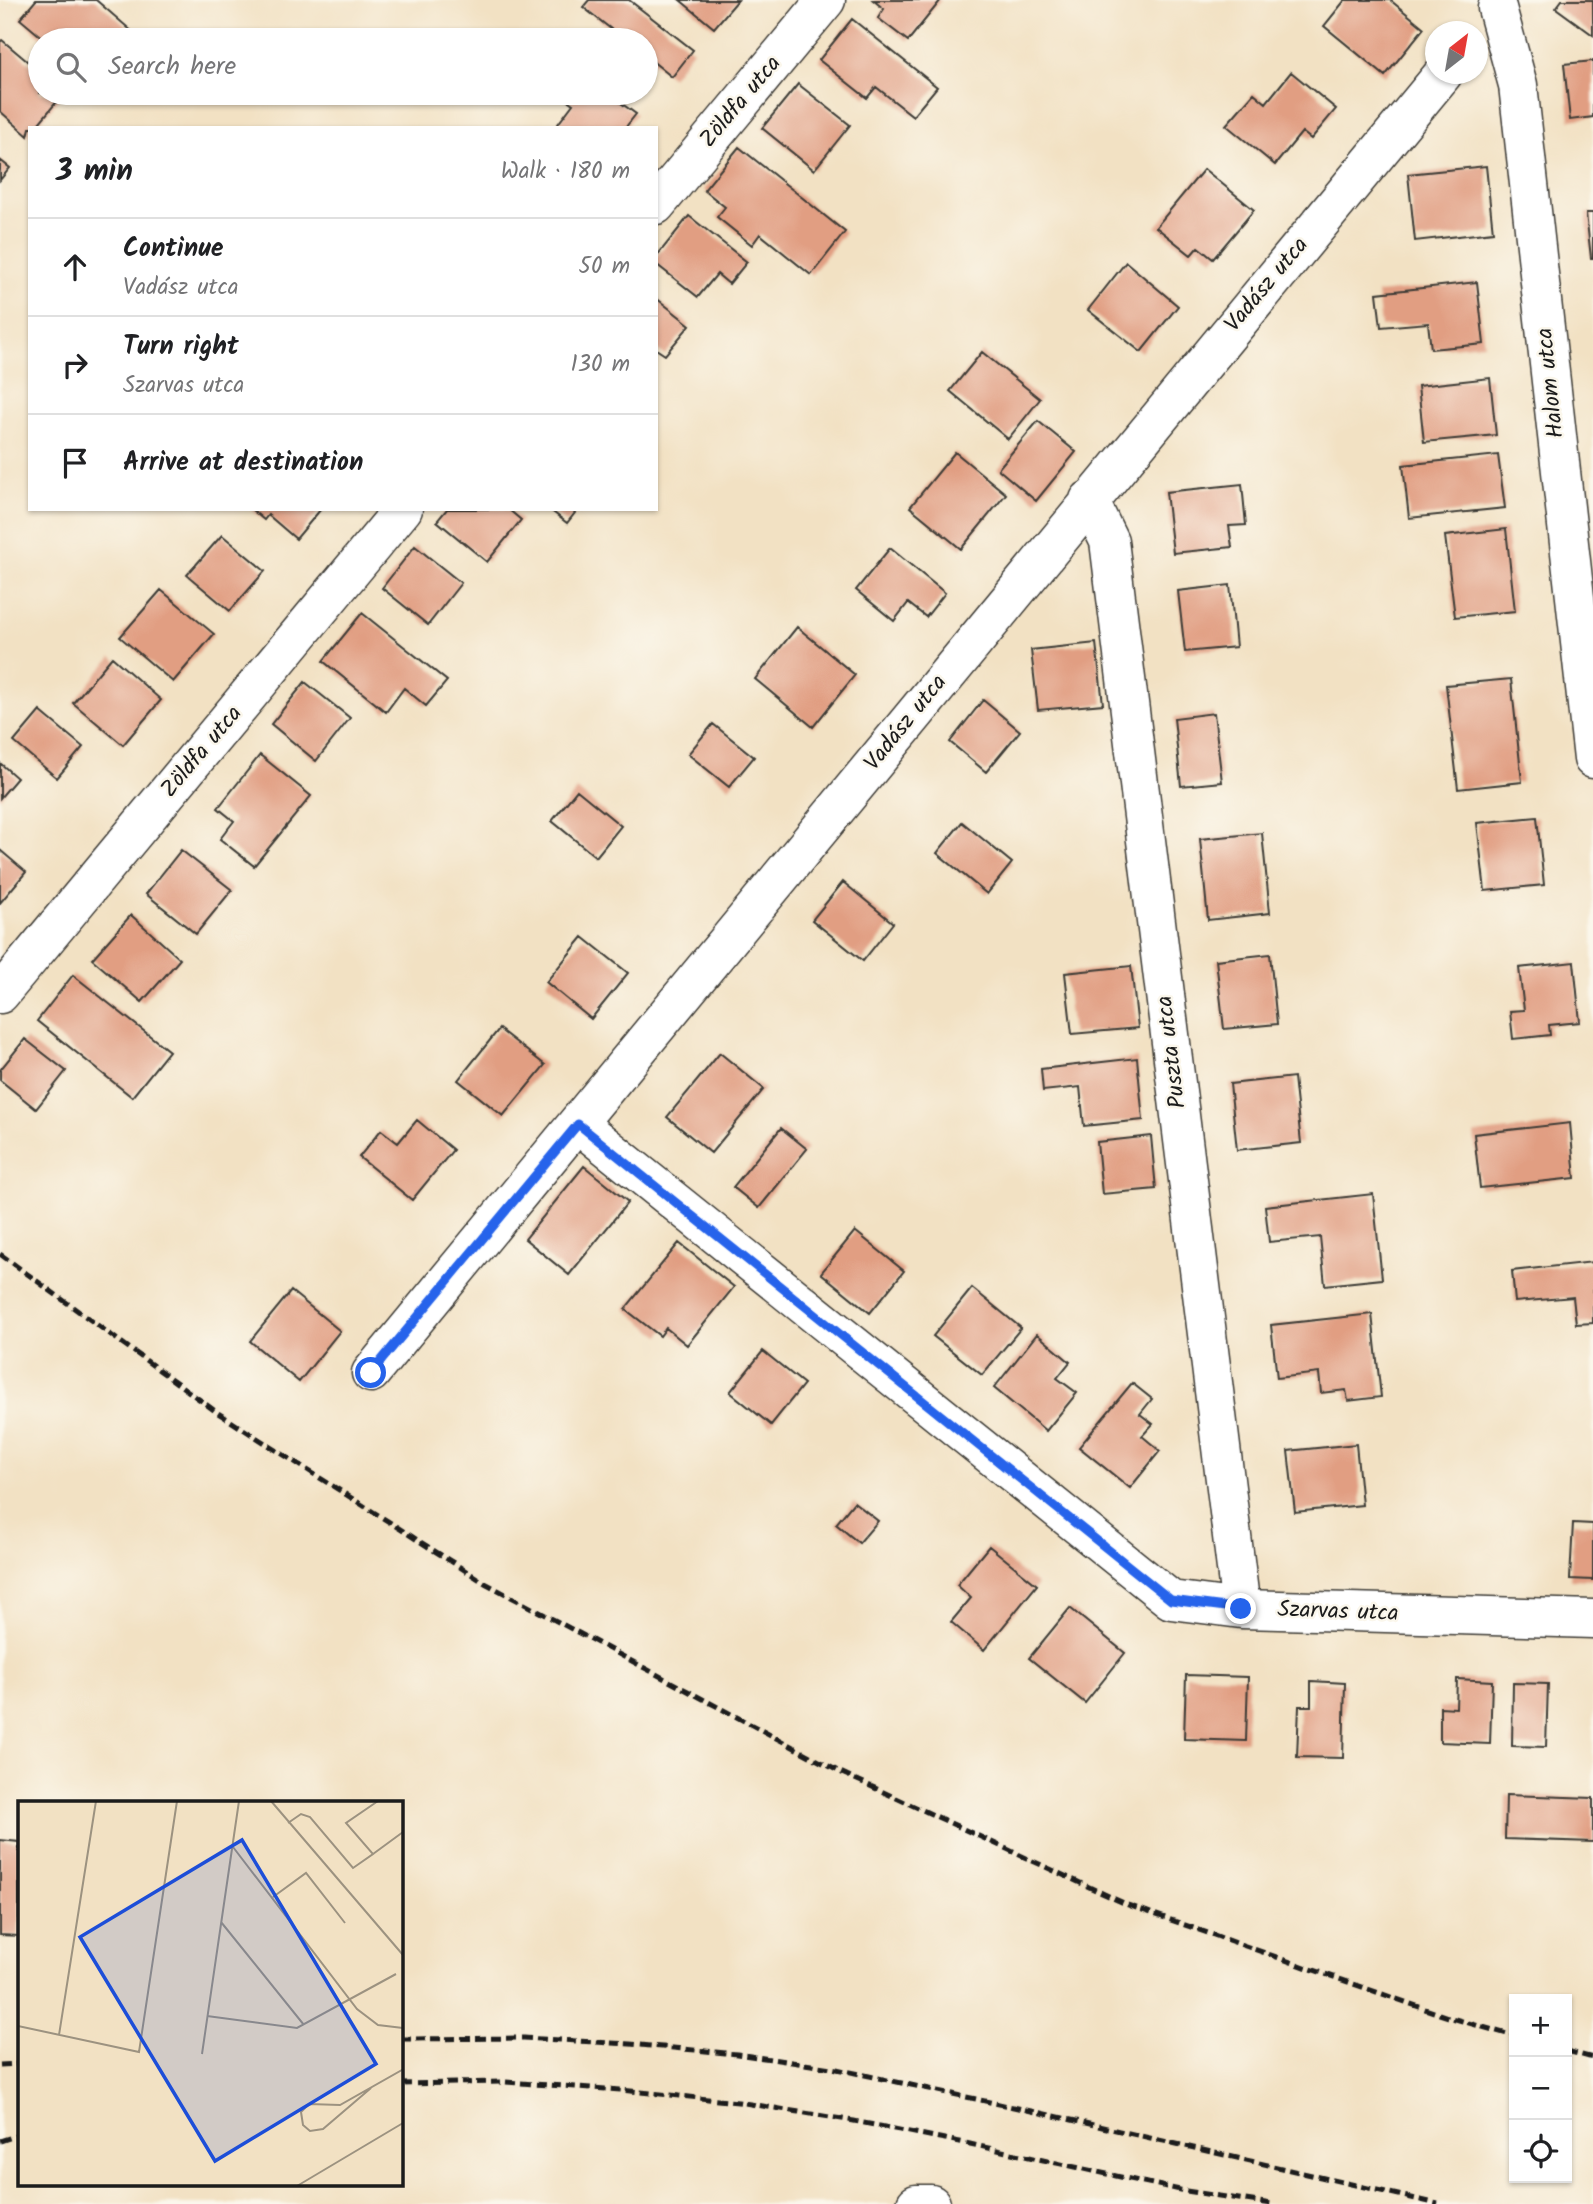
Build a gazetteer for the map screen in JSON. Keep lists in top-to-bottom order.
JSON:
{
  "streets": {
    "street": [
      "Zöldfa utca",
      "Vadász utca",
      "Halom utca",
      "Puszta utca",
      "Szarvas utca"
    ]
  },
  "crossings": [
    ["Vadász utca", "Puszta utca"],
    ["Vadász utca", "Szarvas utca"],
    ["Puszta utca", "Szarvas utca"]
  ],
  "north": "top right",
  "page": {
    "search": "Search here",
    "heading": ["3 min", "Walk · 180 m"],
    "list": [
      ["Continue", "Vadász utca", "50 m"],
      ["Turn right", "Szarvas utca", "130 m"],
      "Arrive at destination"
    ],
    "map_buttons": ["+", "−"]
  }
}
